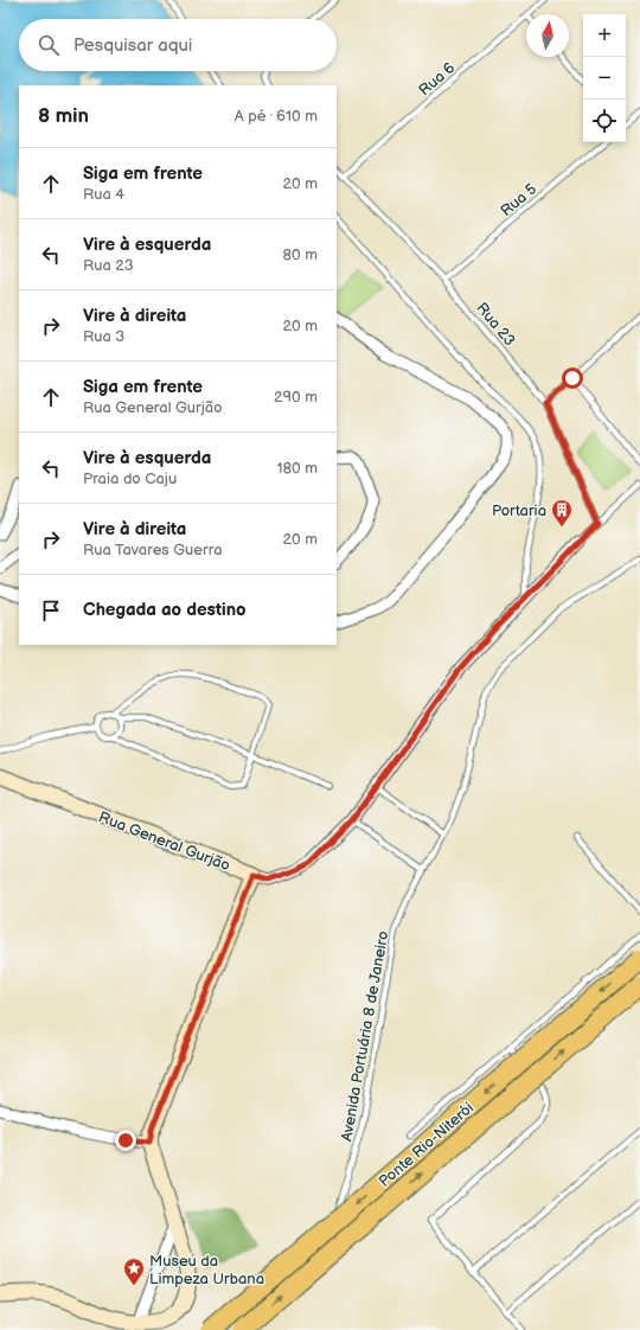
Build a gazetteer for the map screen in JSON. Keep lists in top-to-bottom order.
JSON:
{
  "streets": {
    "highway": ["Ponte Rio-Niterói"],
    "street": ["Rua General Gurjão"],
    "lane": [
      "Rua 6",
      "Rua 5",
      "Rua 23",
      "Avenida Portuária 8 de Janeiro"
    ]
  },
  "crossings": [
    ["Rua 6", "Rua 23"],
    ["Rua 5", "Rua 23"]
  ],
  "places": {
    "building": ["Portaria"],
    "place": ["Museu da Limpeza Urbana"]
  },
  "north": "top",
  "page": {
    "map_buttons": ["+", "−"],
    "search": "Pesquisar aqui",
    "heading": ["8 min", "A pé · 610 m"],
    "list": [
      ["Siga em frente", "Rua 4", "20 m"],
      ["Vire à esquerda", "Rua 23", "80 m"],
      ["Vire à direita", "Rua 3", "20 m"],
      ["Siga em frente", "Rua General Gurjão", "290 m"],
      ["Vire à esquerda", "Praia do Caju", "180 m"],
      ["Vire à direita", "Rua Tavares Guerra", "20 m"],
      "Chegada ao destino"
    ]
  }
}
